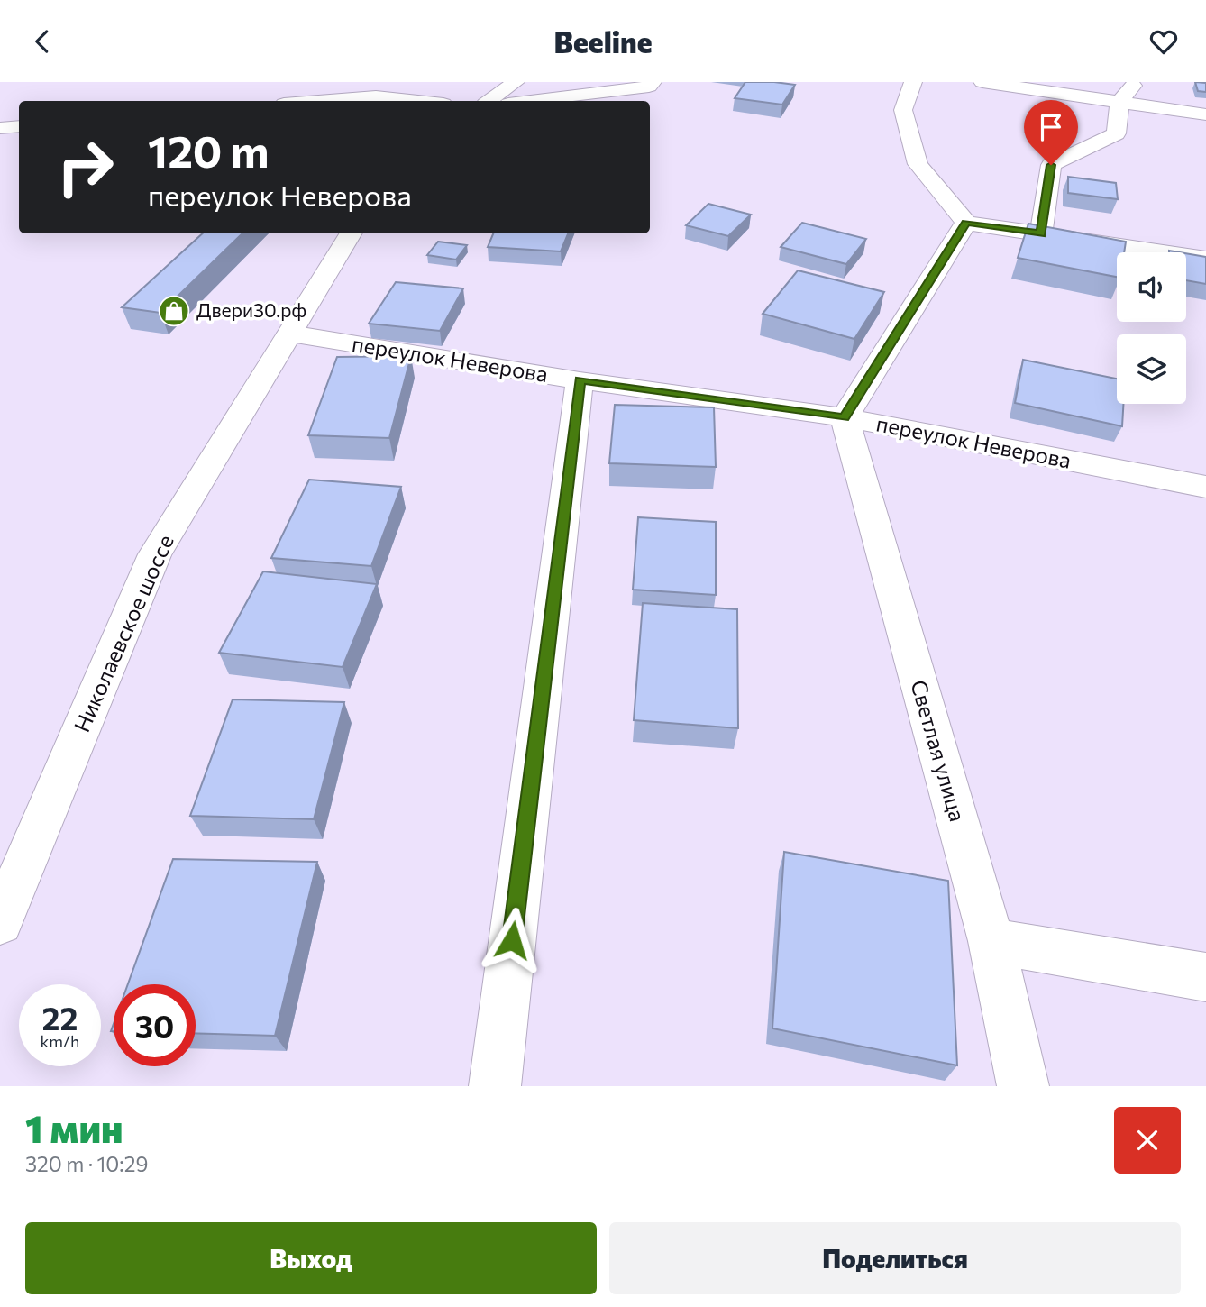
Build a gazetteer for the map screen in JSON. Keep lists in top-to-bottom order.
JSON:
{
  "streets": {
    "street": ["переулок Неверова", "Николаевское шоссе", "Светлая улица"]
  },
  "crossings": [
    ["переулок Неверова", "Николаевское шоссе"],
    ["переулок Неверова", "Светлая улица"]
  ],
  "places": {
    "shop": ["Двери30.рф"]
  },
  "page": {
    "header": "Beeline",
    "turn": ["120 m", "переулок Неверова"],
    "speed": "22 km/h",
    "limit": "30",
    "heading": ["1 мин", "320 m · 10:29"],
    "buttons": ["Выход", "Поделиться"]
  }
}
